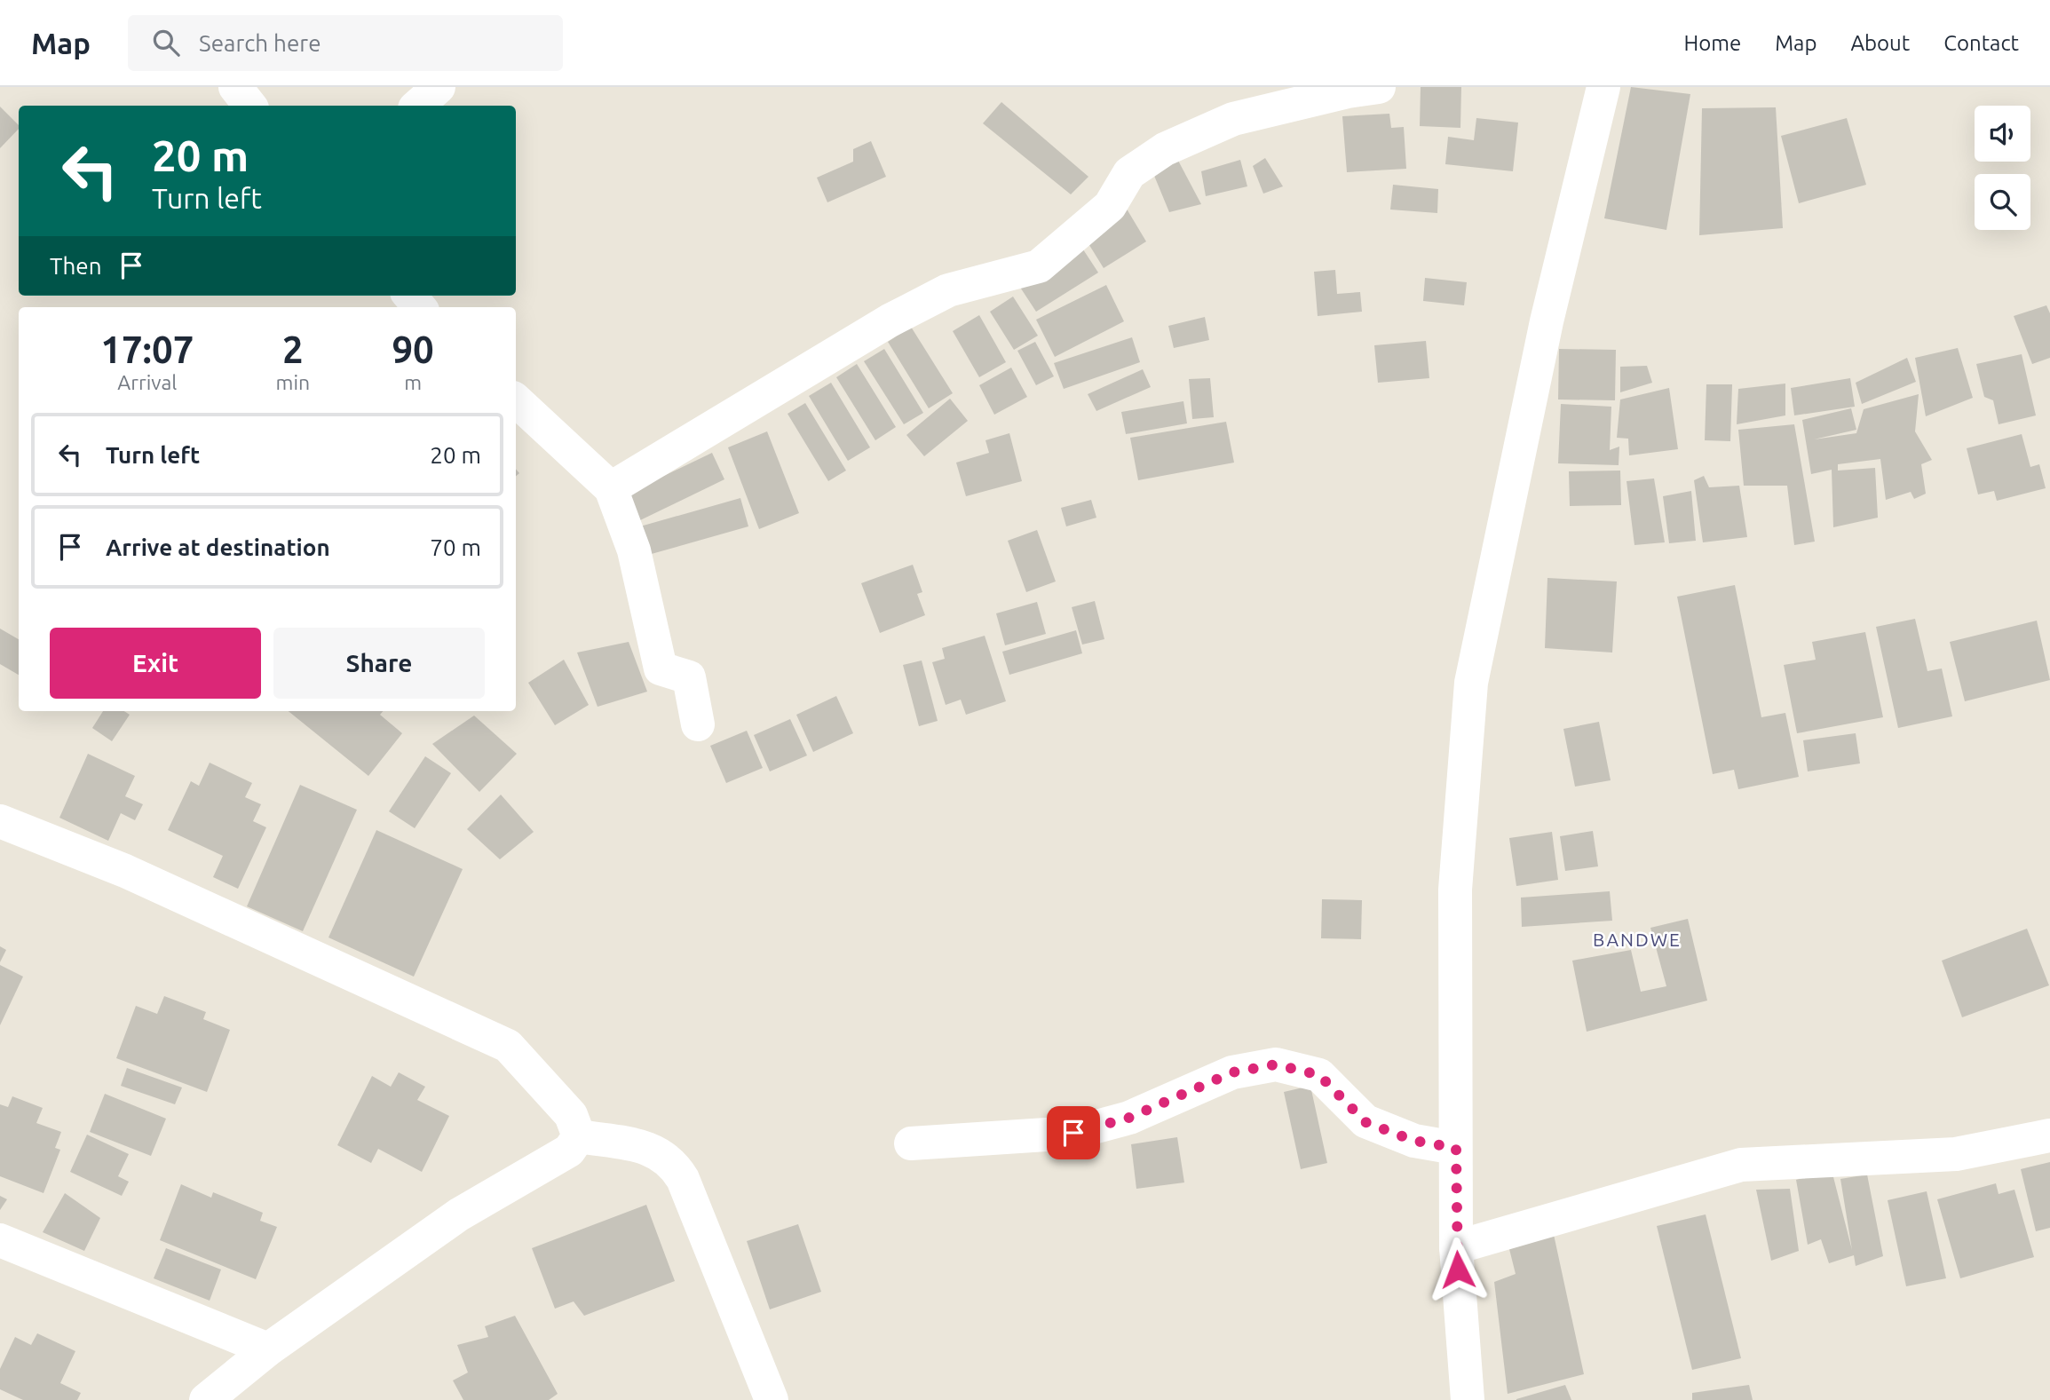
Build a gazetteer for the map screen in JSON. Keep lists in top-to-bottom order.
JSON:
{
  "districts": ["BANDWE"],
  "page": {
    "header": "Map",
    "search": "Search here",
    "nav": [
      "Home",
      "Map",
      "About",
      "Contact"
    ],
    "turn": ["20 m", "Turn left"],
    "then": "Then",
    "eta": [
      "17:07",
      "Arrival",
      "2",
      "min",
      "90",
      "m"
    ],
    "list": [
      {
        "name": "Turn left",
        "value": "20 m"
      },
      {
        "name": "Arrive at destination",
        "value": "70 m"
      }
    ],
    "buttons": ["Exit", "Share"]
  }
}
